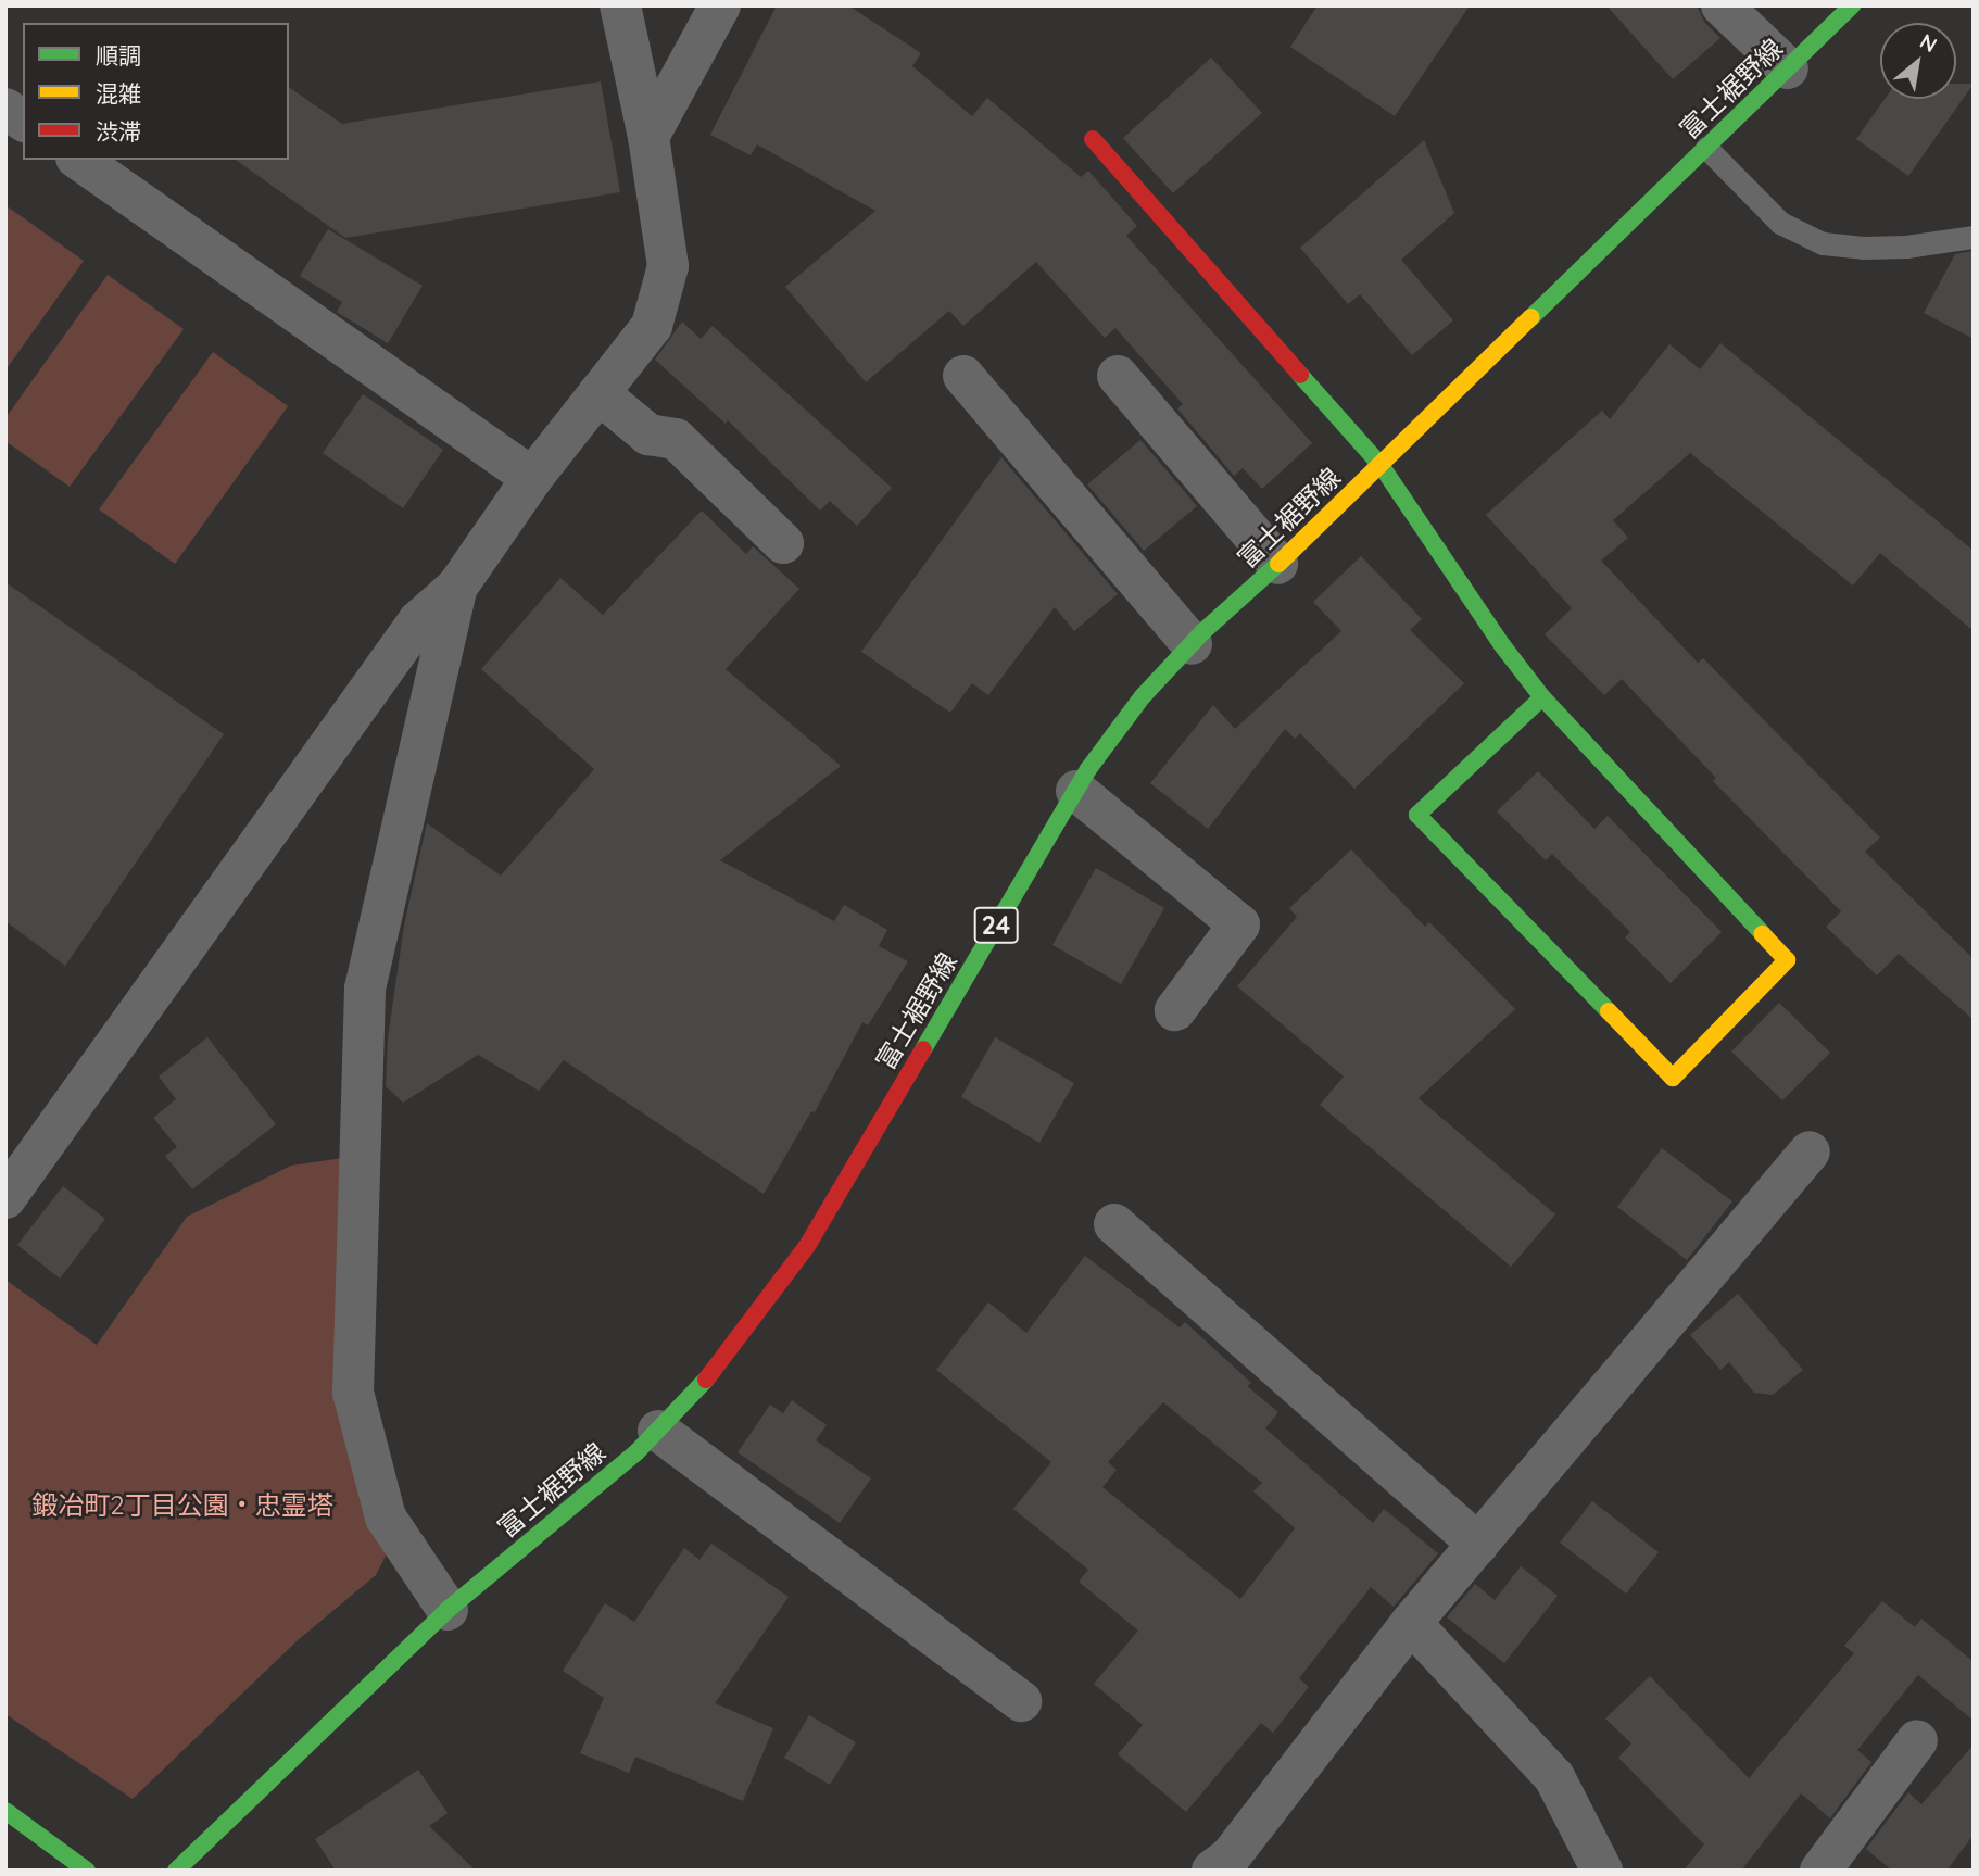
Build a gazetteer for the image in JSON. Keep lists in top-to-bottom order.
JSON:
{
  "streets": {
    "main road": ["富士裾野線", "24"]
  },
  "parks": ["鍛冶町2丁目公園・忠霊塔"],
  "legend": ["順調", "混雑", "渋滞"],
  "north": "top right"
}
